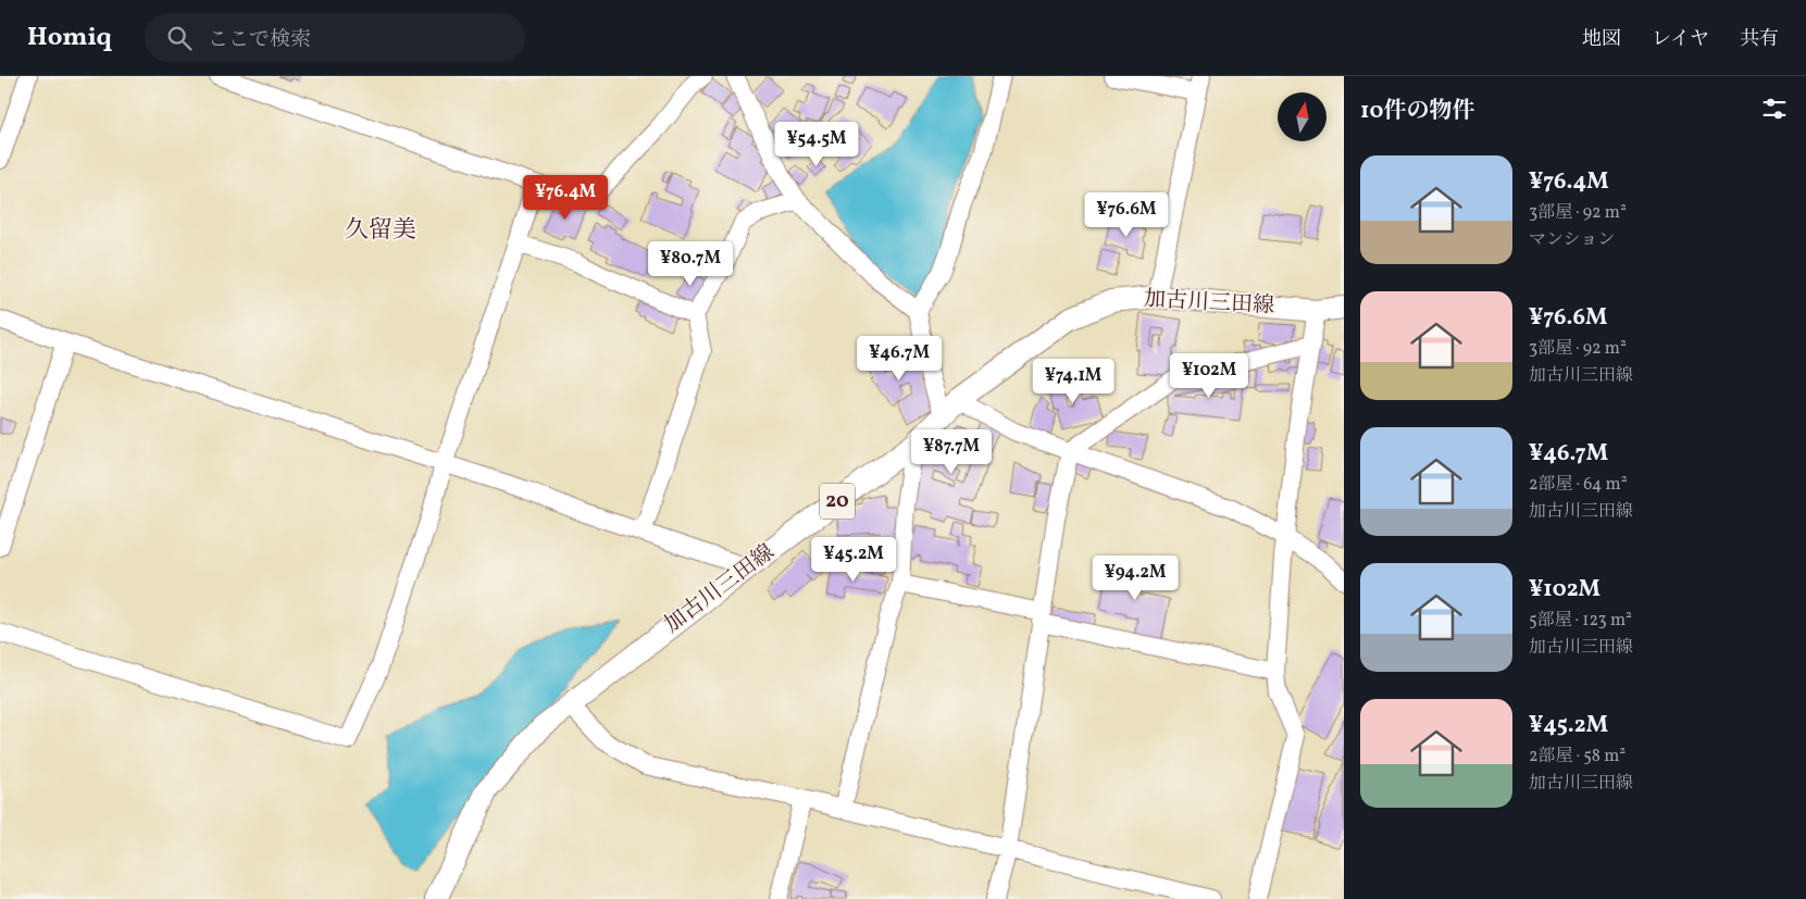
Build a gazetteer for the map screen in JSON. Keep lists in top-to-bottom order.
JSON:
{
  "streets": {
    "main road": ["加古川三田線", "20"]
  },
  "districts": ["久留美"],
  "north": "top",
  "page": {
    "header": "Homiq",
    "search": "ここで検索",
    "nav": ["地図", "レイヤ", "共有"],
    "heading": "10件の物件",
    "price": [
      "¥54.5M",
      "¥76.4M",
      "¥76.6M",
      "¥80.7M",
      "¥46.7M",
      "¥102M",
      "¥74.1M",
      "¥87.7M",
      "¥45.2M",
      "¥94.2M"
    ],
    "list": [
      {
        "name": "¥76.4M",
        "note": "3部屋 · 92 m² · マンション"
      },
      {
        "name": "¥76.6M",
        "note": "3部屋 · 92 m² · 加古川三田線"
      },
      {
        "name": "¥46.7M",
        "note": "2部屋 · 64 m² · 加古川三田線"
      },
      {
        "name": "¥102M",
        "note": "5部屋 · 123 m² · 加古川三田線"
      },
      {
        "name": "¥45.2M",
        "note": "2部屋 · 58 m² · 加古川三田線"
      }
    ]
  }
}
